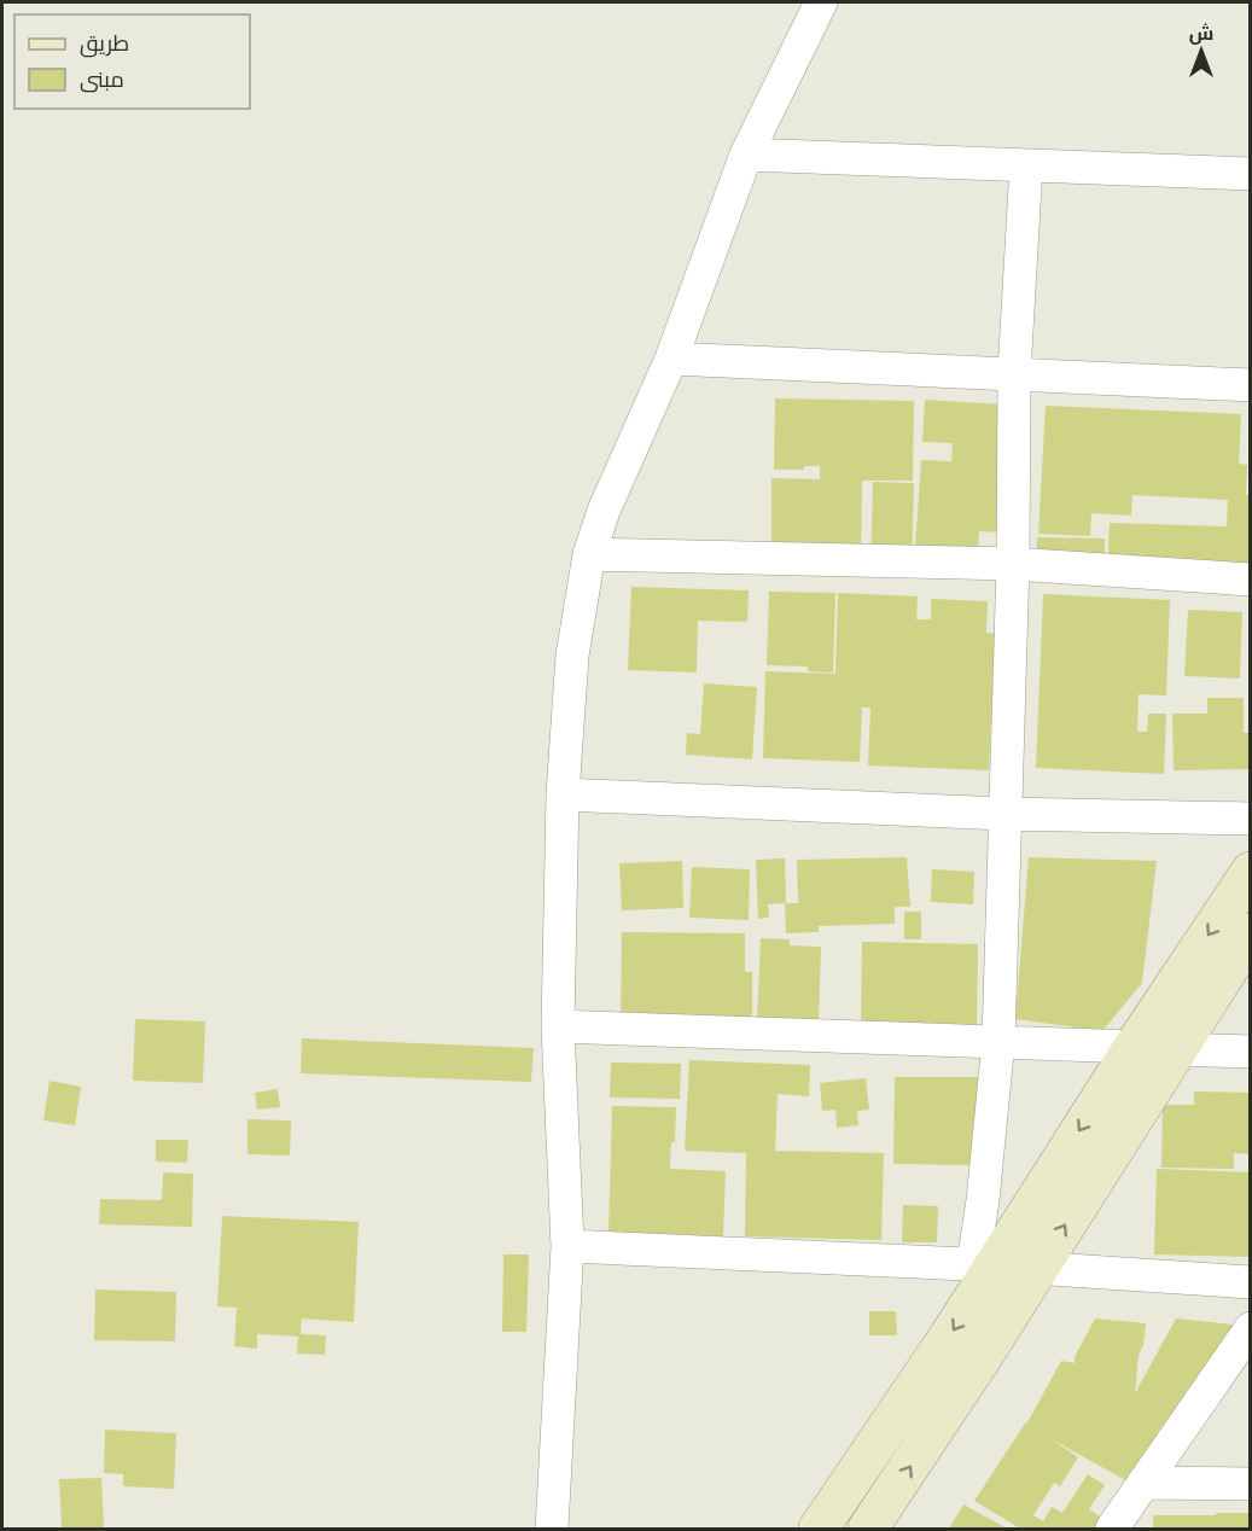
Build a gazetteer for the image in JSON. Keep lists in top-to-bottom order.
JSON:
{
  "legend": ["طريق", "مبنى"],
  "north": "top"
}
